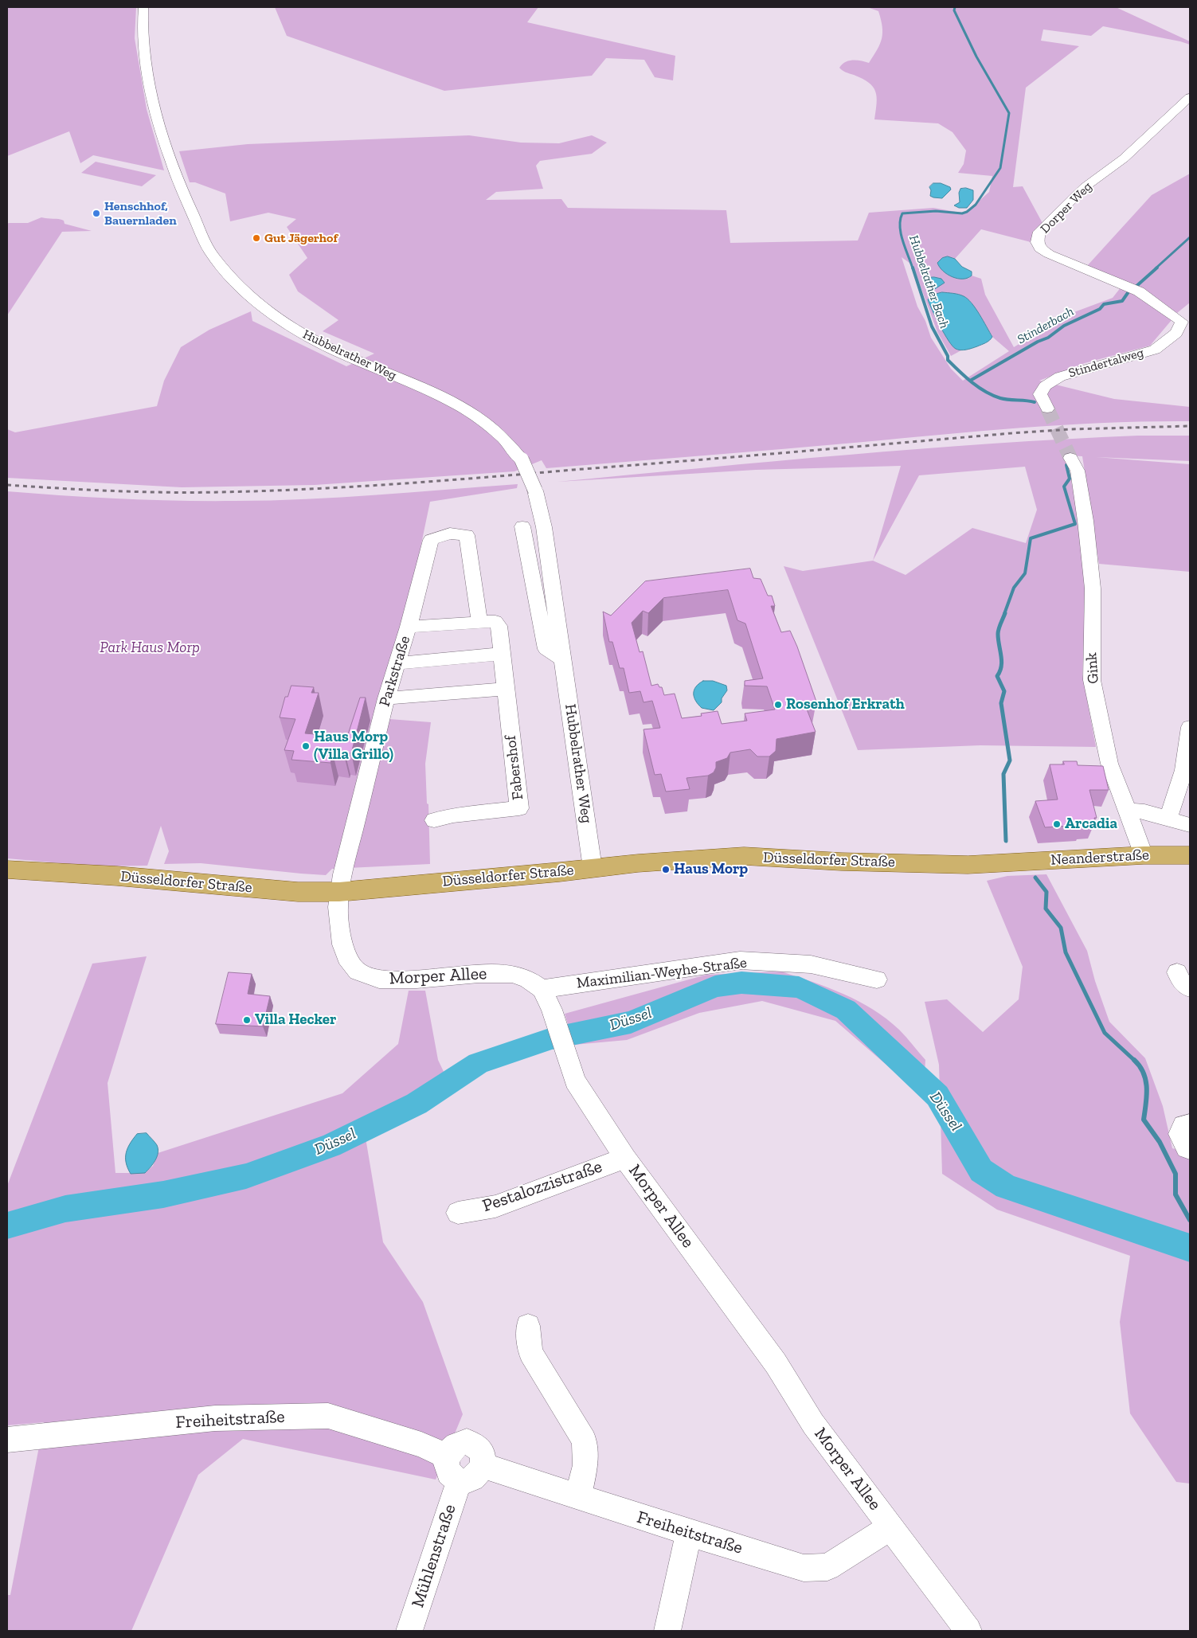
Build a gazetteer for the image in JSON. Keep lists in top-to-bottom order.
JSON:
{
  "streets": {
    "main road": ["Neanderstraße", "Düsseldorfer Straße"],
    "street": [
      "Dorper Weg",
      "Hubbelrather Weg",
      "Stindertalweg",
      "Gink",
      "Parkstraße",
      "Fabershof",
      "Maximilian-Weyhe-Straße",
      "Morper Allee",
      "Pestalozzistraße",
      "Freiheitstraße",
      "Mühlenstraße"
    ]
  },
  "crossings": [
    ["Dorper Weg", "Stindertalweg"],
    ["Hubbelrather Weg", "Düsseldorfer Straße"],
    ["Gink", "Neanderstraße"],
    ["Parkstraße", "Fabershof"],
    ["Parkstraße", "Düsseldorfer Straße"],
    ["Parkstraße", "Morper Allee"],
    ["Neanderstraße", "Düsseldorfer Straße"],
    ["Düsseldorfer Straße", "Morper Allee"],
    ["Maximilian-Weyhe-Straße", "Morper Allee"],
    ["Morper Allee", "Pestalozzistraße"],
    ["Morper Allee", "Freiheitstraße"],
    ["Freiheitstraße", "Mühlenstraße"]
  ],
  "water": ["Hubbelrather Bach", "Stinderbach", "Düssel"],
  "parks": ["Park Haus Morp"],
  "places": [
    "Henschhof, Bauernladen",
    "Gut Jägerhof",
    "Rosenhof Erkrath",
    "Haus Morp (Villa Grillo)",
    "Arcadia",
    "Haus Morp",
    "Villa Hecker"
  ]
}
